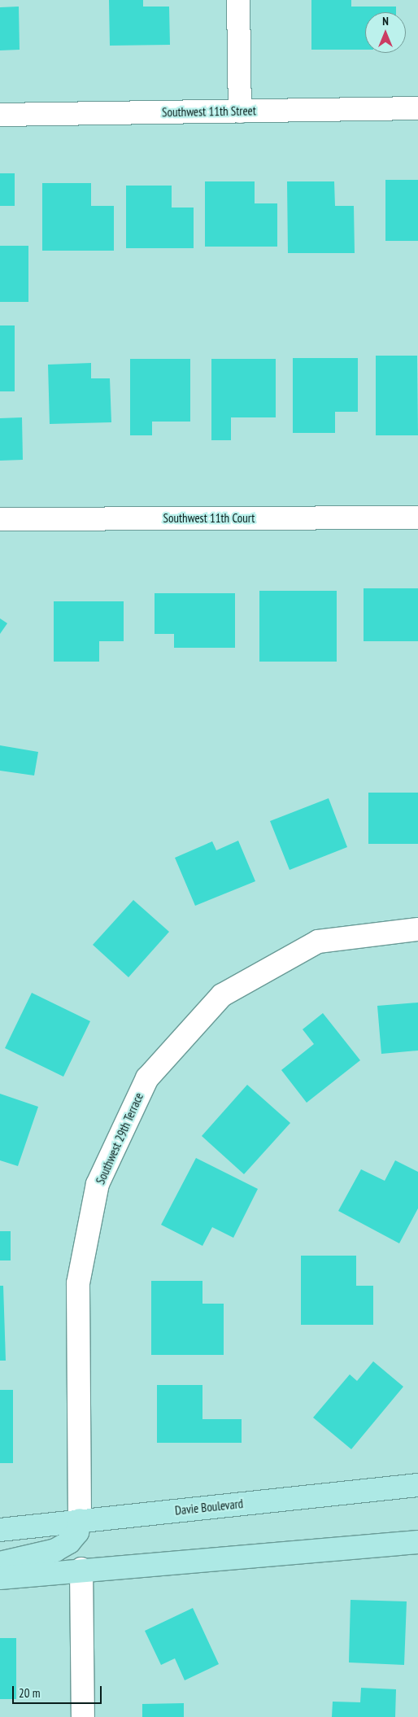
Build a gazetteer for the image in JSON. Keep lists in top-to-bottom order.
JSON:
{
  "streets": {
    "main road": ["Davie Boulevard"],
    "street": ["Southwest 11th Street", "Southwest 11th Court", "Southwest 29th Terrace"]
  },
  "crossings": [
    ["Southwest 29th Terrace", "Davie Boulevard"]
  ],
  "scale_bar": "20 m",
  "north": "top"
}
